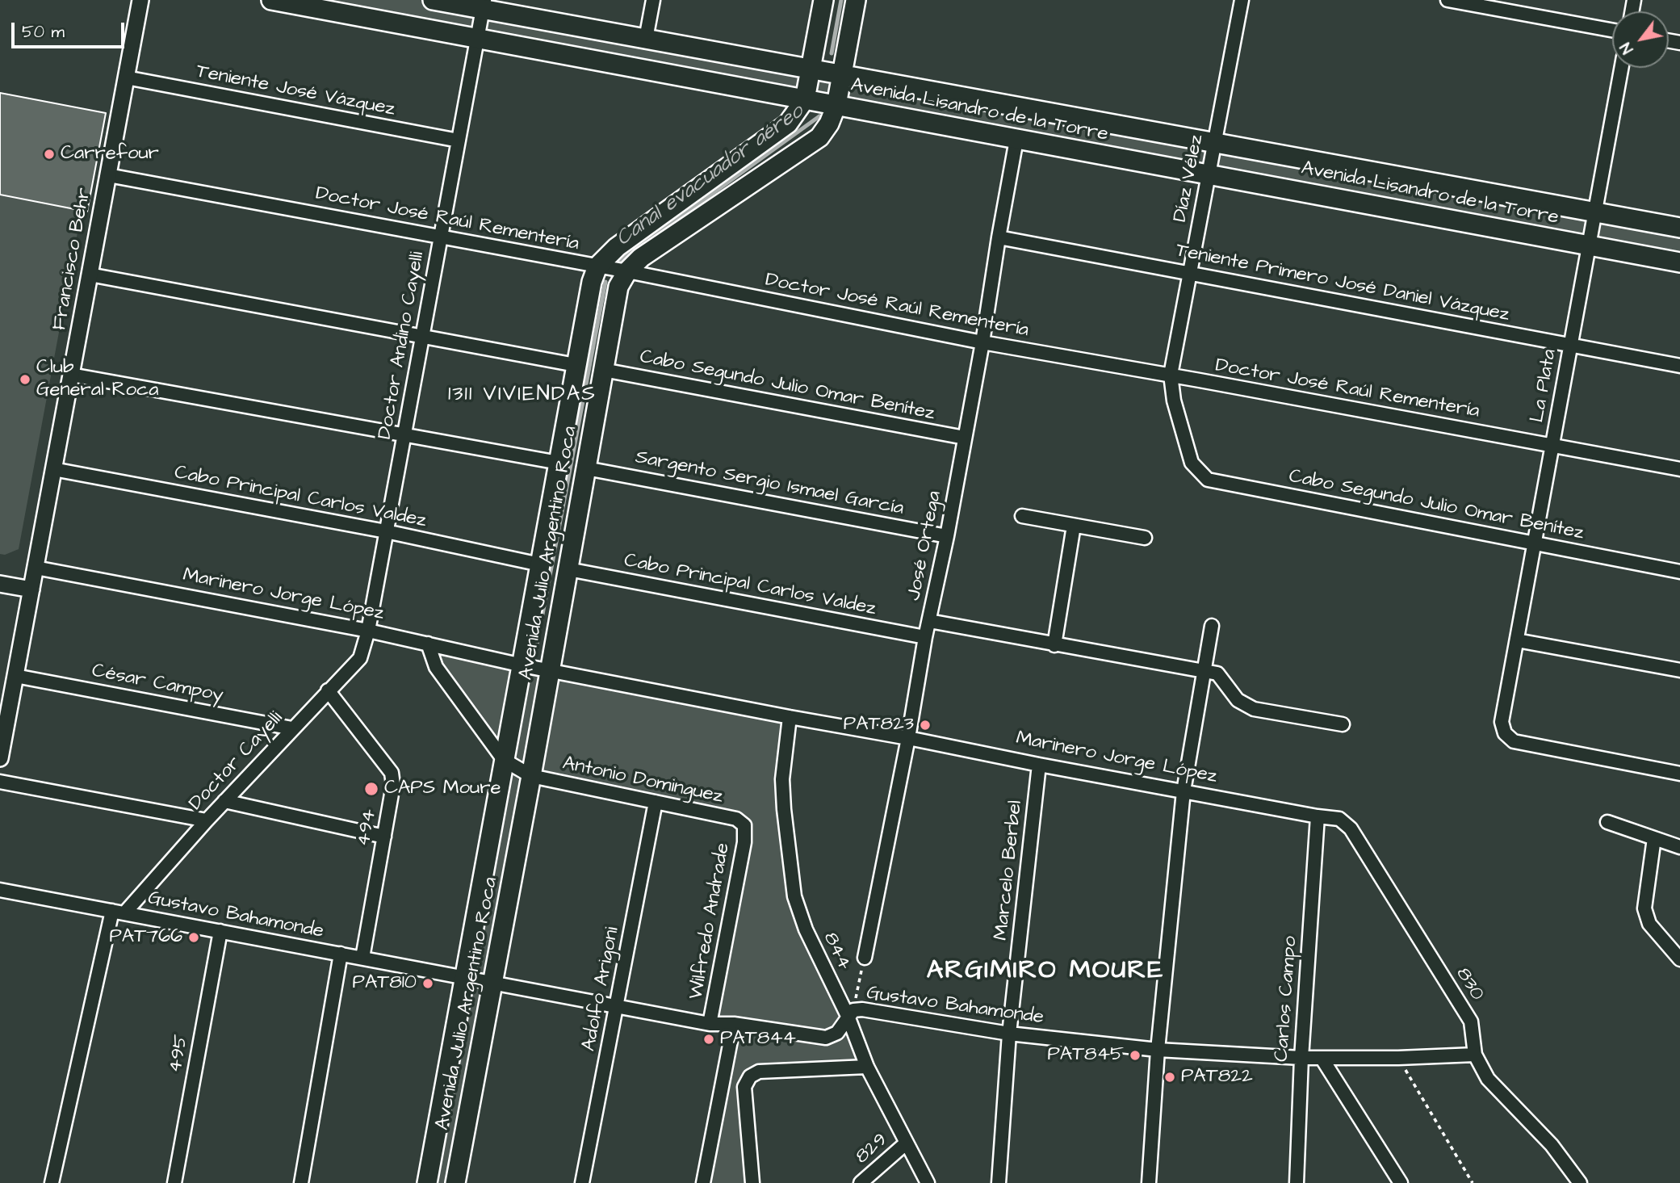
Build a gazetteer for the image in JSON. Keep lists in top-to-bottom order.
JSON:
{
  "streets": {
    "main road": ["Avenida Lisandro de la Torre", "Avenida Julio Argentino Roca"],
    "street": [
      "Teniente José Vázquez",
      "Díaz Vélez",
      "Doctor José Raúl Rementería",
      "Francisco Behr",
      "Teniente Primero José Daniel Vázquez",
      "Doctor Andino Cayelli",
      "Cabo Segundo Julio Omar Benítez",
      "La Plata",
      "Sargento Sergio Ismael García",
      "Cabo Principal Carlos Valdez",
      "José Ortega",
      "Marinero Jorge López",
      "César Campoy",
      "Doctor Cayelli",
      "Antonio Dominguez",
      "494",
      "Marcelo Berbel",
      "Gustavo Bahamonde",
      "Wilfredo Andrade",
      "844",
      "830",
      "Adolfo Arigoni",
      "Carlos Campo",
      "495",
      "829"
    ]
  },
  "crossings": [
    ["Teniente José Vázquez", "Francisco Behr"],
    ["Teniente José Vázquez", "Doctor Andino Cayelli"],
    ["Avenida Lisandro de la Torre", "Díaz Vélez"],
    ["Avenida Lisandro de la Torre", "Doctor Andino Cayelli"],
    ["Avenida Lisandro de la Torre", "La Plata"],
    ["Avenida Lisandro de la Torre", "José Ortega"],
    ["Avenida Lisandro de la Torre", "Avenida Julio Argentino Roca"],
    ["Díaz Vélez", "Doctor José Raúl Rementería"],
    ["Díaz Vélez", "Teniente Primero José Daniel Vázquez"],
    ["Díaz Vélez", "Cabo Segundo Julio Omar Benítez"],
    ["Doctor José Raúl Rementería", "Francisco Behr"],
    ["Doctor José Raúl Rementería", "Doctor Andino Cayelli"],
    ["Doctor José Raúl Rementería", "La Plata"],
    ["Doctor José Raúl Rementería", "José Ortega"],
    ["Doctor José Raúl Rementería", "Avenida Julio Argentino Roca"],
    ["Francisco Behr", "Cabo Principal Carlos Valdez"],
    ["Francisco Behr", "Marinero Jorge López"],
    ["Francisco Behr", "César Campoy"],
    ["Teniente Primero José Daniel Vázquez", "La Plata"],
    ["Teniente Primero José Daniel Vázquez", "José Ortega"],
    ["Doctor Andino Cayelli", "Cabo Principal Carlos Valdez"],
    ["Doctor Andino Cayelli", "Marinero Jorge López"],
    ["Doctor Andino Cayelli", "Doctor Cayelli"],
    ["Cabo Segundo Julio Omar Benítez", "La Plata"],
    ["Cabo Segundo Julio Omar Benítez", "José Ortega"],
    ["Cabo Segundo Julio Omar Benítez", "Avenida Julio Argentino Roca"],
    ["Sargento Sergio Ismael García", "José Ortega"],
    ["Sargento Sergio Ismael García", "Avenida Julio Argentino Roca"],
    ["Cabo Principal Carlos Valdez", "José Ortega"],
    ["Cabo Principal Carlos Valdez", "Avenida Julio Argentino Roca"],
    ["José Ortega", "Marinero Jorge López"],
    ["Avenida Julio Argentino Roca", "Marinero Jorge López"],
    ["Avenida Julio Argentino Roca", "Antonio Dominguez"],
    ["Avenida Julio Argentino Roca", "Gustavo Bahamonde"],
    ["Marinero Jorge López", "Doctor Cayelli"],
    ["Marinero Jorge López", "Marcelo Berbel"],
    ["Marinero Jorge López", "844"],
    ["Marinero Jorge López", "830"],
    ["Marinero Jorge López", "Carlos Campo"],
    ["César Campoy", "Doctor Cayelli"],
    ["Doctor Cayelli", "494"],
    ["Doctor Cayelli", "Gustavo Bahamonde"],
    ["Antonio Dominguez", "Wilfredo Andrade"],
    ["Antonio Dominguez", "Adolfo Arigoni"],
    ["494", "Gustavo Bahamonde"],
    ["Marcelo Berbel", "Gustavo Bahamonde"],
    ["Gustavo Bahamonde", "Wilfredo Andrade"],
    ["Gustavo Bahamonde", "844"],
    ["Gustavo Bahamonde", "830"],
    ["Gustavo Bahamonde", "Adolfo Arigoni"],
    ["Gustavo Bahamonde", "Carlos Campo"],
    ["Gustavo Bahamonde", "495"],
    ["844", "829"],
    ["830", "Carlos Campo"]
  ],
  "districts": ["1311 VIVIENDAS", "ARGIMIRO MOURE"],
  "water": ["Canal evacuador aéreo"],
  "places": [
    "Carrefour",
    "Club General Roca",
    "PAT823",
    "CAPS Moure",
    "PAT766",
    "PAT810",
    "PAT844",
    "PAT845",
    "PAT822"
  ],
  "scale_bar": "50 m",
  "north": "bottom left"
}
